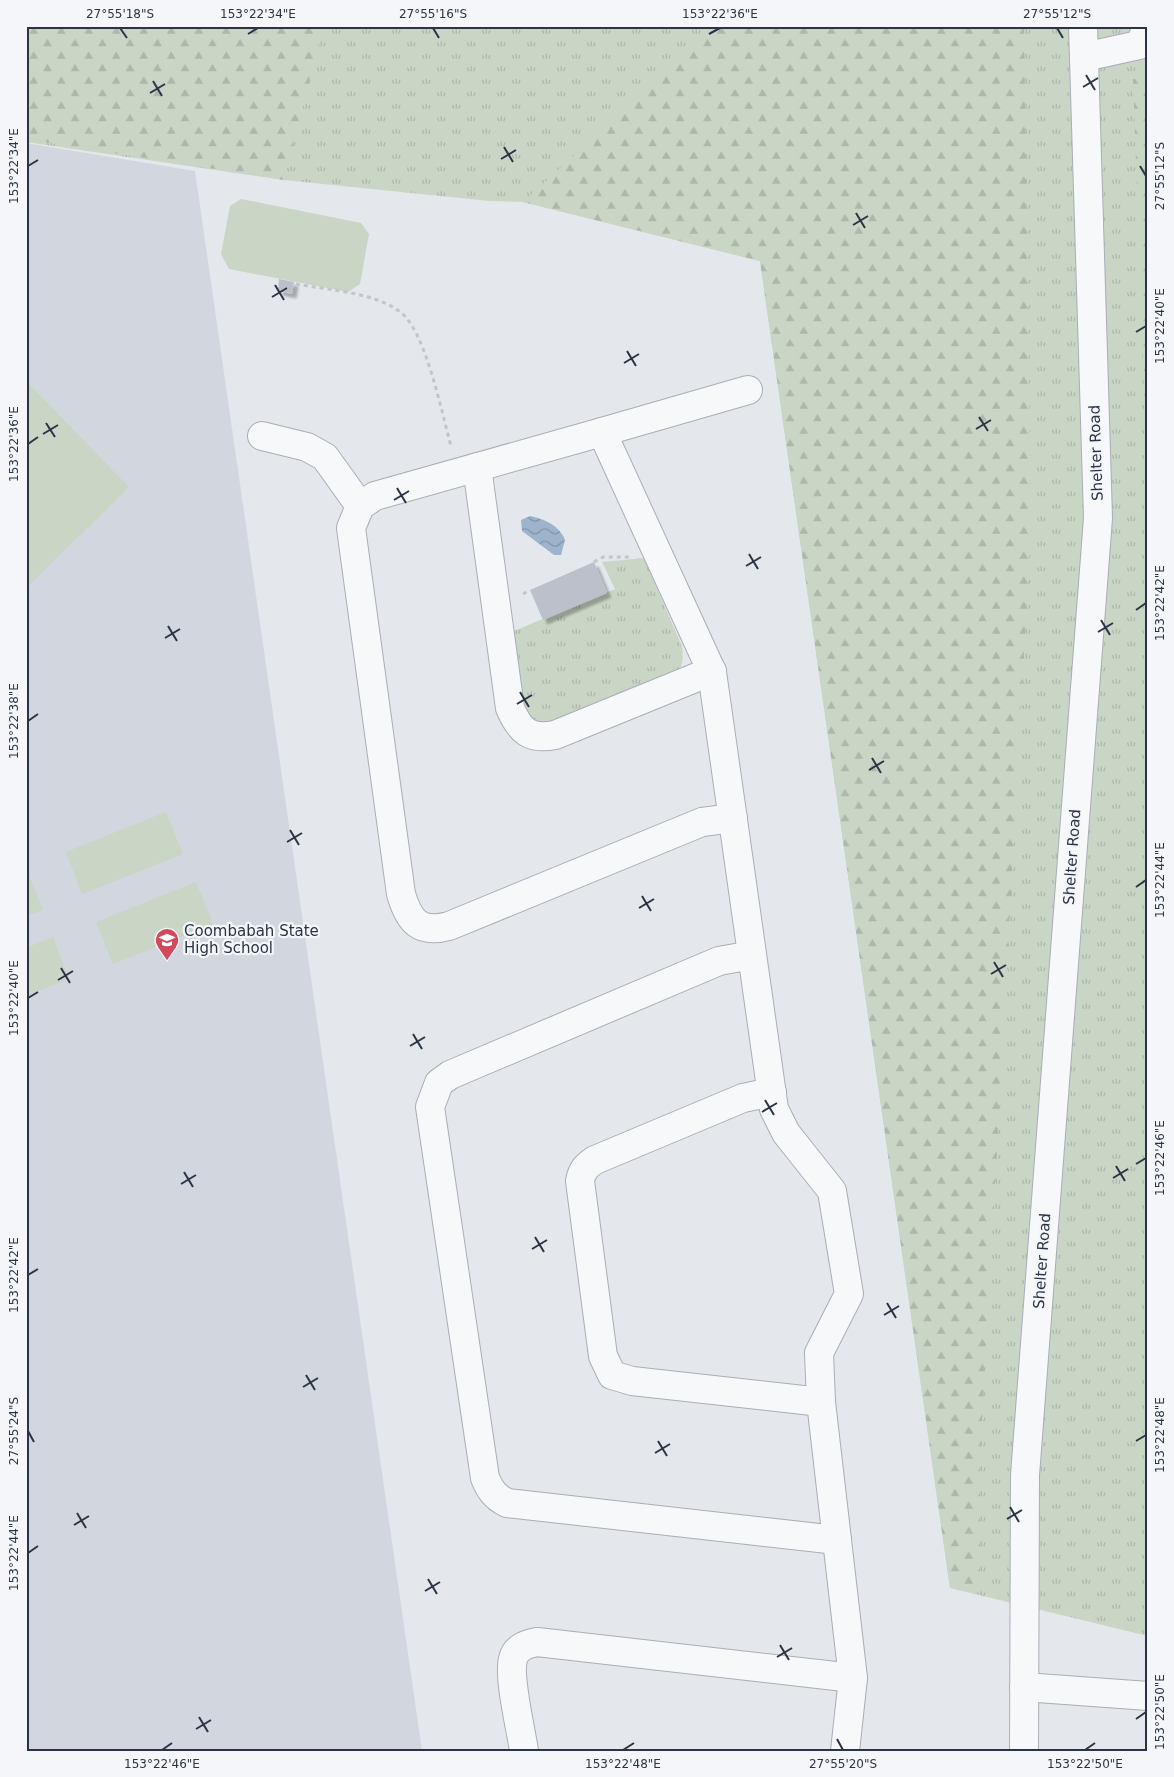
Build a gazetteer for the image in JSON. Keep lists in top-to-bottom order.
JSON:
{
  "streets": {
    "street": ["Shelter Road"]
  },
  "places": {
    "school or university": ["Coombabah State High School"]
  },
  "coordinates": [
    "27°55'18\"S",
    "153°22'34\"E",
    "27°55'16\"S",
    "153°22'36\"E",
    "27°55'12\"S",
    "153°22'40\"E",
    "153°22'42\"E",
    "153°22'38\"E",
    "153°22'44\"E",
    "153°22'46\"E",
    "27°55'24\"S",
    "153°22'48\"E",
    "153°22'50\"E",
    "27°55'20\"S"
  ]
}
